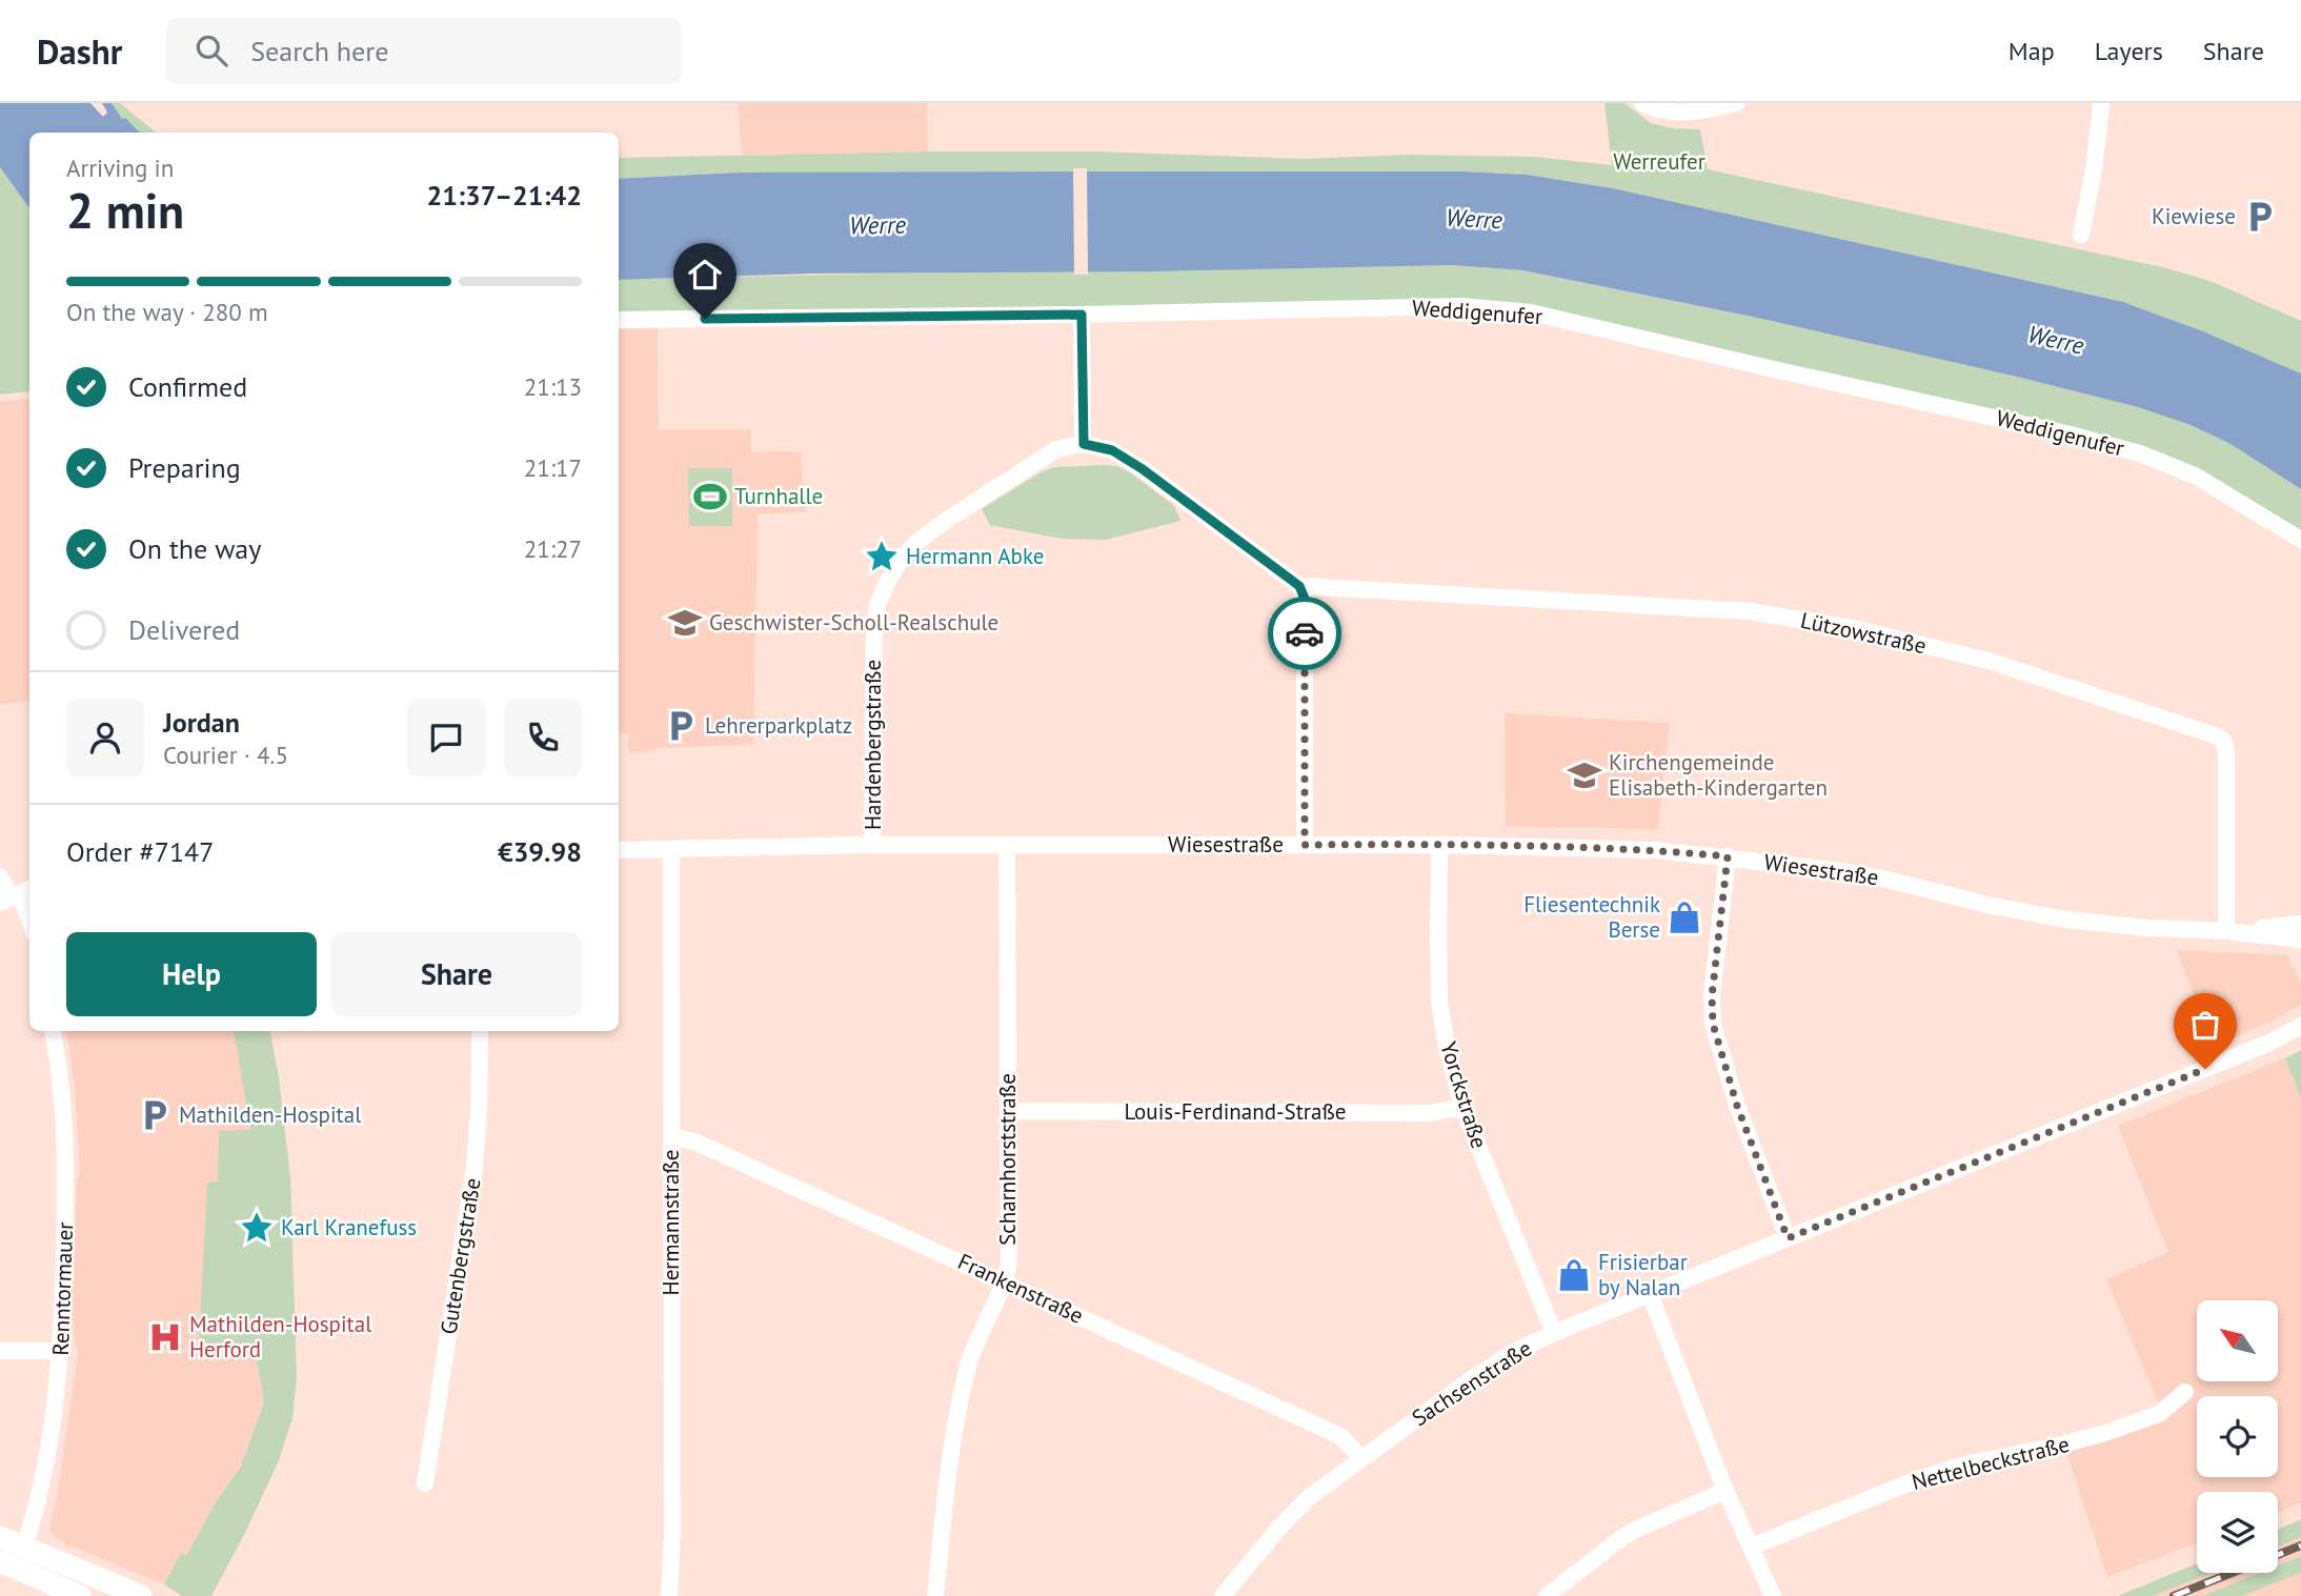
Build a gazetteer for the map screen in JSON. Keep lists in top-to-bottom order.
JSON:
{
  "streets": {
    "street": [
      "Weddigenufer",
      "Lützowstraße",
      "Hardenbergstraße",
      "Wiesestraße",
      "Yorckstraße",
      "Louis-Ferdinand-Straße",
      "Scharnhorststraße",
      "Hermannstraße",
      "Gutenbergstraße",
      "Renntormauer",
      "Frankenstraße",
      "Sachsenstraße",
      "Nettelbeckstraße"
    ]
  },
  "crossings": [
    ["Lützowstraße", "Wiesestraße"],
    ["Hardenbergstraße", "Wiesestraße"],
    ["Wiesestraße", "Yorckstraße"],
    ["Wiesestraße", "Scharnhorststraße"],
    ["Wiesestraße", "Hermannstraße"],
    ["Yorckstraße", "Louis-Ferdinand-Straße"],
    ["Yorckstraße", "Sachsenstraße"],
    ["Louis-Ferdinand-Straße", "Scharnhorststraße"],
    ["Scharnhorststraße", "Frankenstraße"],
    ["Hermannstraße", "Frankenstraße"],
    ["Frankenstraße", "Sachsenstraße"]
  ],
  "water": ["Werre"],
  "parks": ["Werreufer"],
  "places": {
    "parking": ["Kiewiese", "Lehrerparkplatz", "Mathilden-Hospital"],
    "sports": ["Turnhalle"],
    "place": ["Hermann Abke", "Karl Kranefuss"],
    "school or university": ["Geschwister-Scholl-Realschule", "Kirchengemeinde Elisabeth-Kindergarten"],
    "shop": ["Fliesentechnik Berse", "Frisierbar by Nalan"],
    "hospital": ["Mathilden-Hospital Herford"]
  },
  "north": "top left",
  "page": {
    "header": "Dashr",
    "search": "Search here",
    "nav": ["Map", "Layers", "Share"],
    "heading": ["2 min", "Arriving in", "21:37–21:42"],
    "panel": [
      "Jordan",
      "Courier · 4.5",
      "Order #7147",
      "€39.98"
    ],
    "bar": "On the way · 280 m",
    "list": [
      ["Confirmed", "21:13"],
      ["Preparing", "21:17"],
      ["On the way", "21:27"],
      "Delivered"
    ],
    "buttons": ["Help", "Share"]
  }
}
